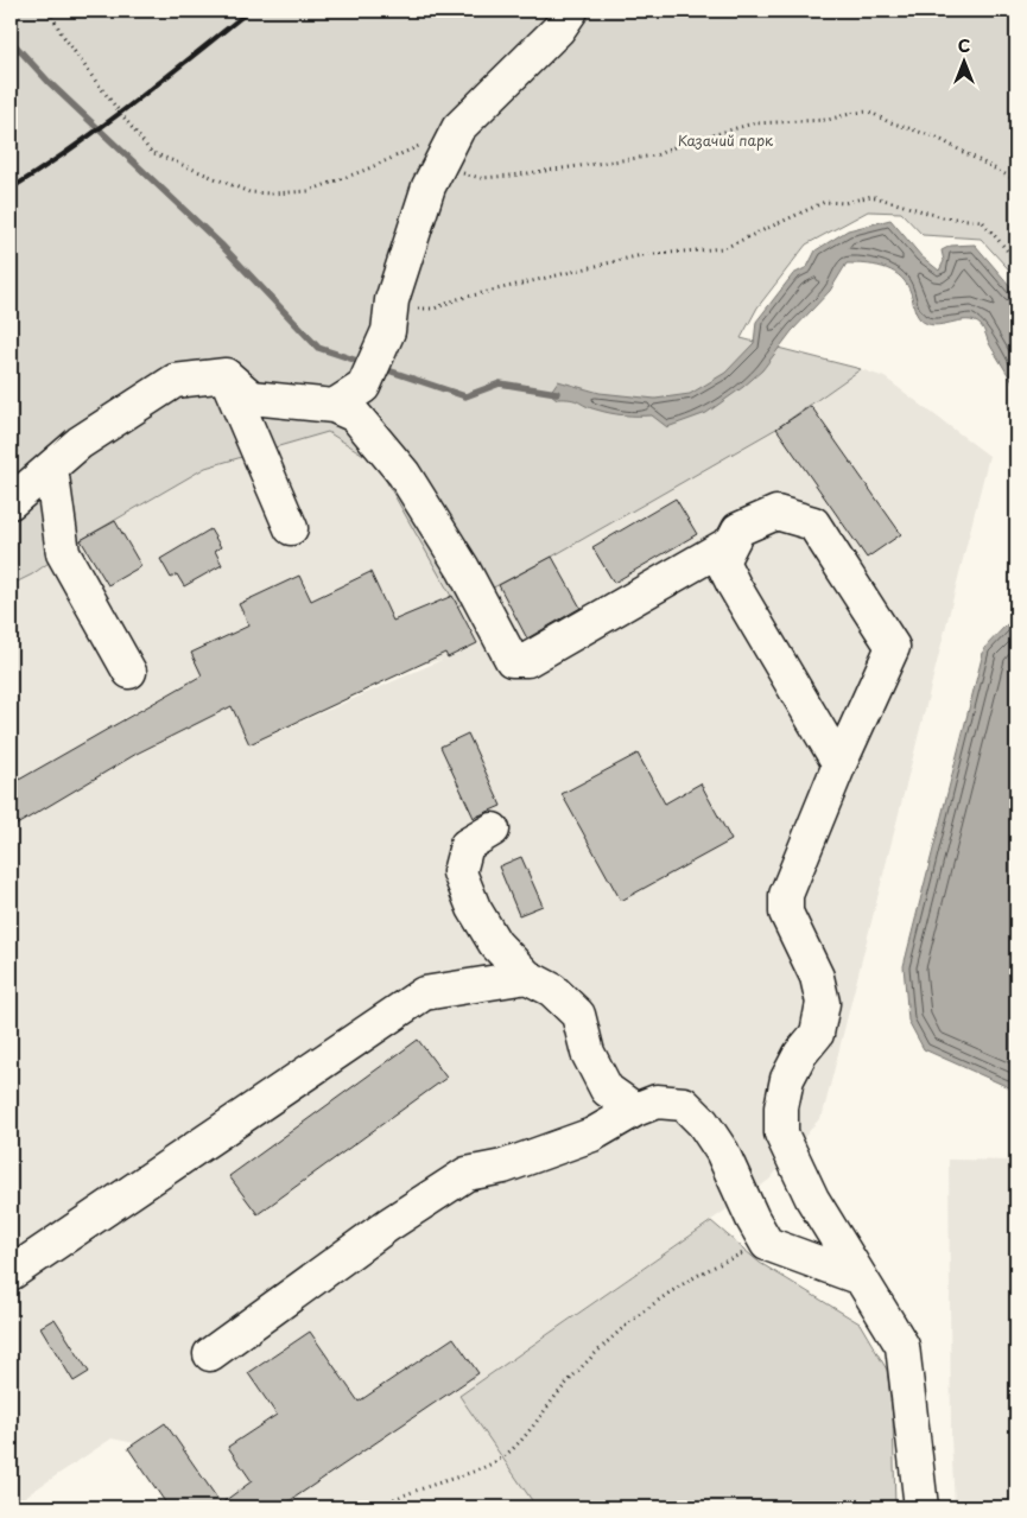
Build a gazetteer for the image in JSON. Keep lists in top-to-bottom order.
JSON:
{
  "parks": ["Казачий парк"],
  "north": "top"
}
